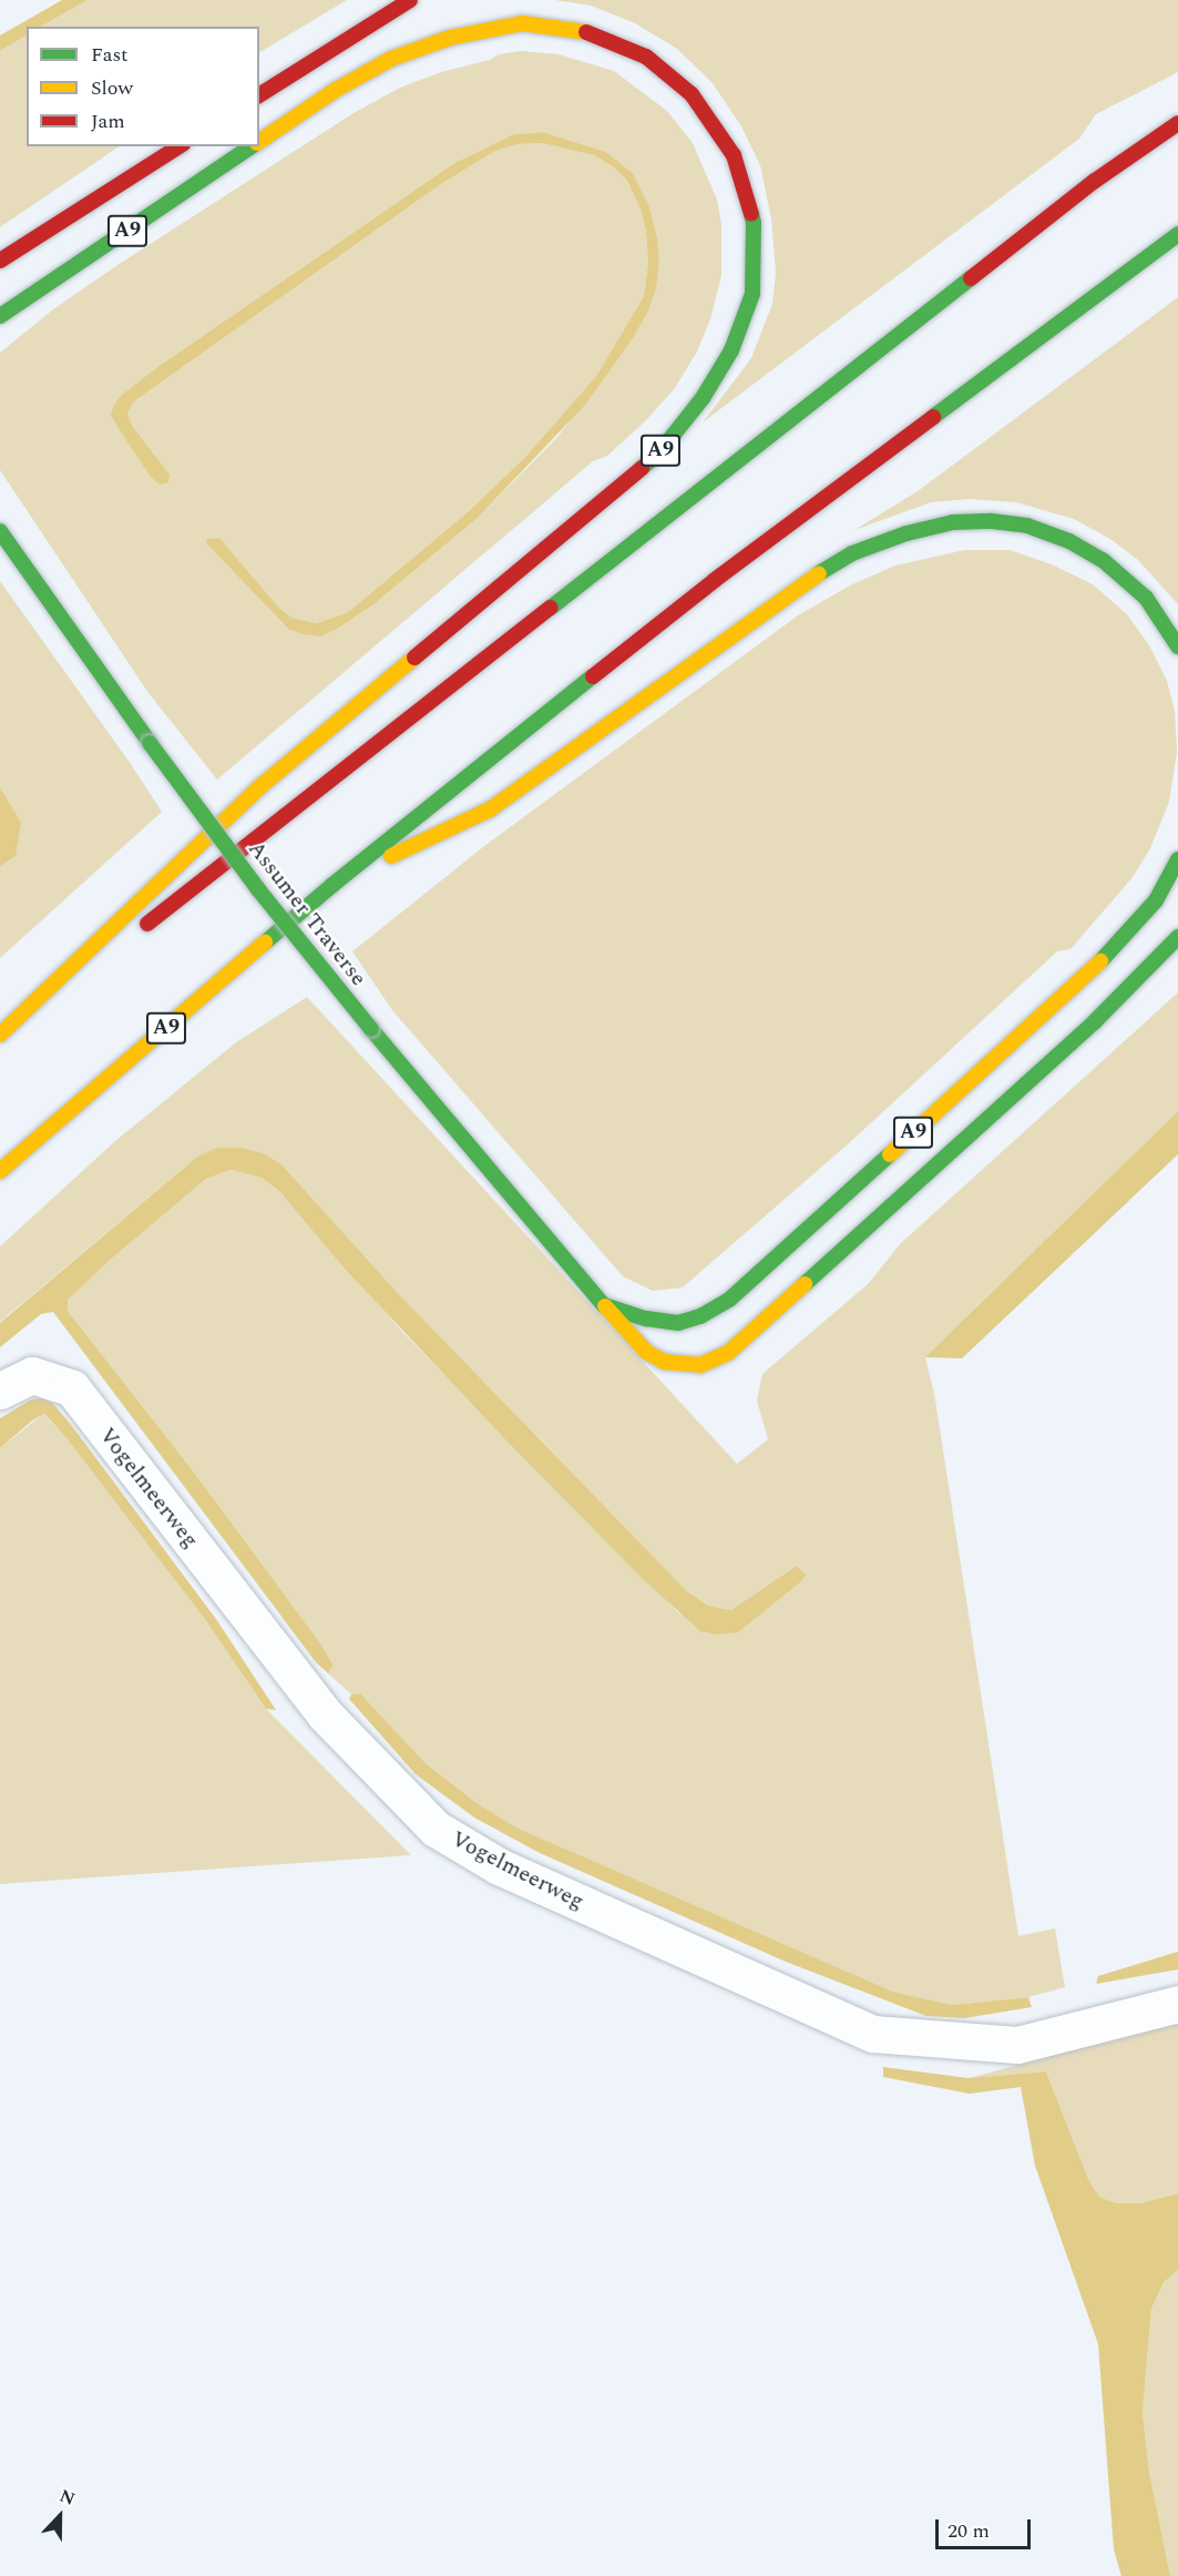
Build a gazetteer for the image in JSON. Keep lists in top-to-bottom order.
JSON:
{
  "streets": {
    "main road": ["A9", "Assumer Traverse"],
    "street": ["Vogelmeerweg"]
  },
  "crossings": [
    ["A9", "Assumer Traverse"]
  ],
  "legend": ["Fast", "Slow", "Jam"],
  "scale_bar": "20 m",
  "north": "top"
}
